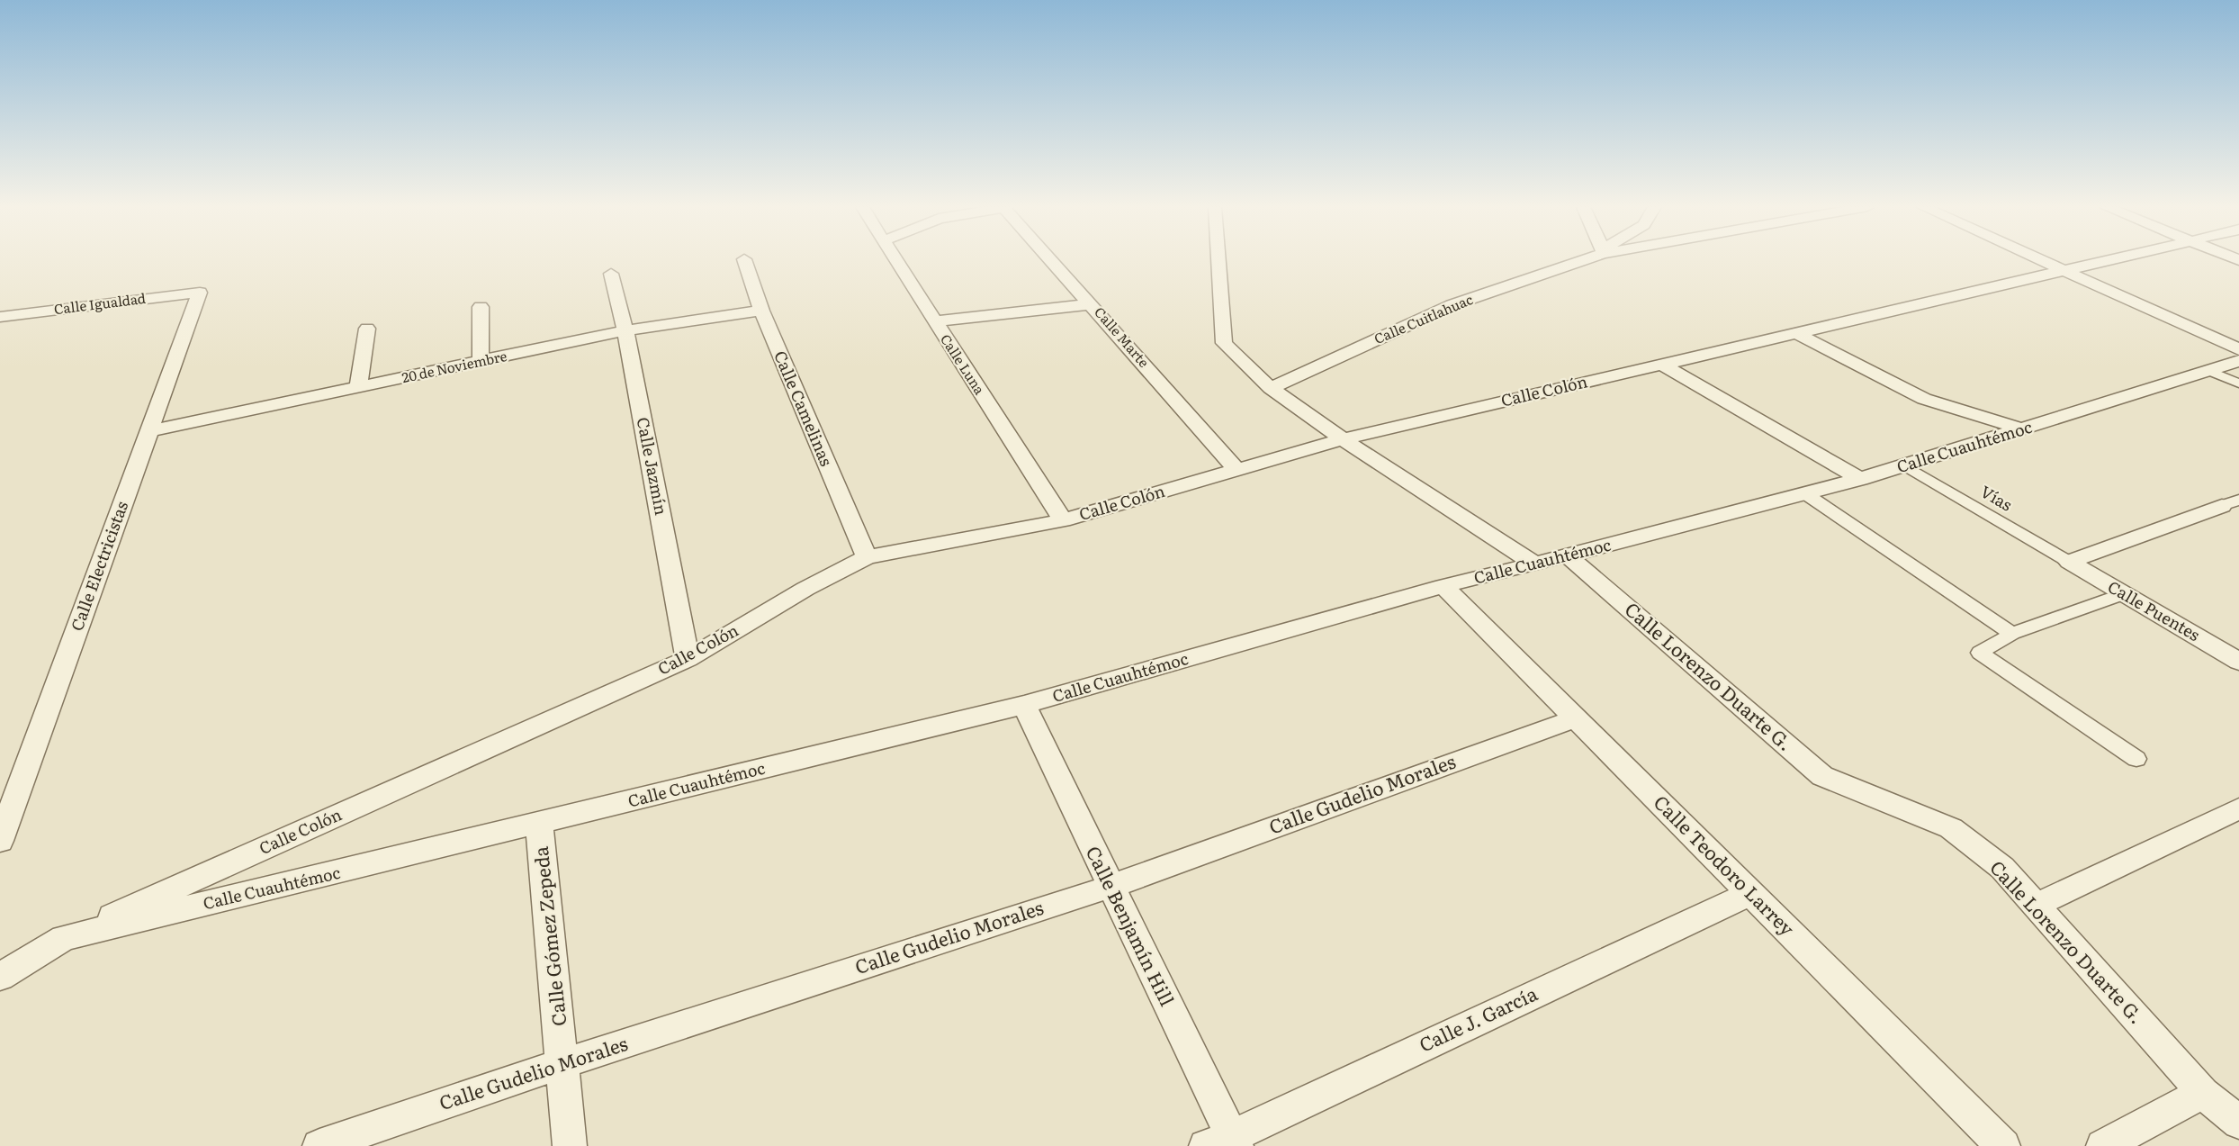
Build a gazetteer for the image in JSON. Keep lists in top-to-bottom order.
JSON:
{
  "streets": {
    "street": [
      "Calle Igualdad",
      "Calle Cuitlahuac",
      "Calle Marte",
      "Calle Luna",
      "20 de Noviembre",
      "Calle Colón",
      "Calle Camelinas",
      "Calle Cuauhtémoc",
      "Calle Jazmín",
      "Vías",
      "Calle Electricistas",
      "Calle Puentes",
      "Calle Lorenzo Duarte G.",
      "Calle Gudelio Morales",
      "Calle Teodoro Larrey",
      "Calle Benjamín Hill",
      "Calle Gómez Zepeda",
      "Calle J. García"
    ]
  },
  "crossings": [
    ["Calle Igualdad", "Calle Electricistas"],
    ["Calle Marte", "Calle Colón"],
    ["Calle Luna", "Calle Colón"],
    ["20 de Noviembre", "Calle Camelinas"],
    ["20 de Noviembre", "Calle Jazmín"],
    ["20 de Noviembre", "Calle Electricistas"],
    ["Calle Colón", "Calle Camelinas"],
    ["Calle Colón", "Calle Cuauhtémoc"],
    ["Calle Colón", "Calle Jazmín"],
    ["Calle Cuauhtémoc", "Vías"],
    ["Calle Cuauhtémoc", "Calle Lorenzo Duarte G."],
    ["Calle Cuauhtémoc", "Calle Teodoro Larrey"],
    ["Calle Cuauhtémoc", "Calle Benjamín Hill"],
    ["Calle Cuauhtémoc", "Calle Gómez Zepeda"],
    ["Vías", "Calle Puentes"],
    ["Calle Gudelio Morales", "Calle Teodoro Larrey"],
    ["Calle Gudelio Morales", "Calle Benjamín Hill"],
    ["Calle Gudelio Morales", "Calle Gómez Zepeda"],
    ["Calle Teodoro Larrey", "Calle J. García"],
    ["Calle Benjamín Hill", "Calle J. García"]
  ]
}
